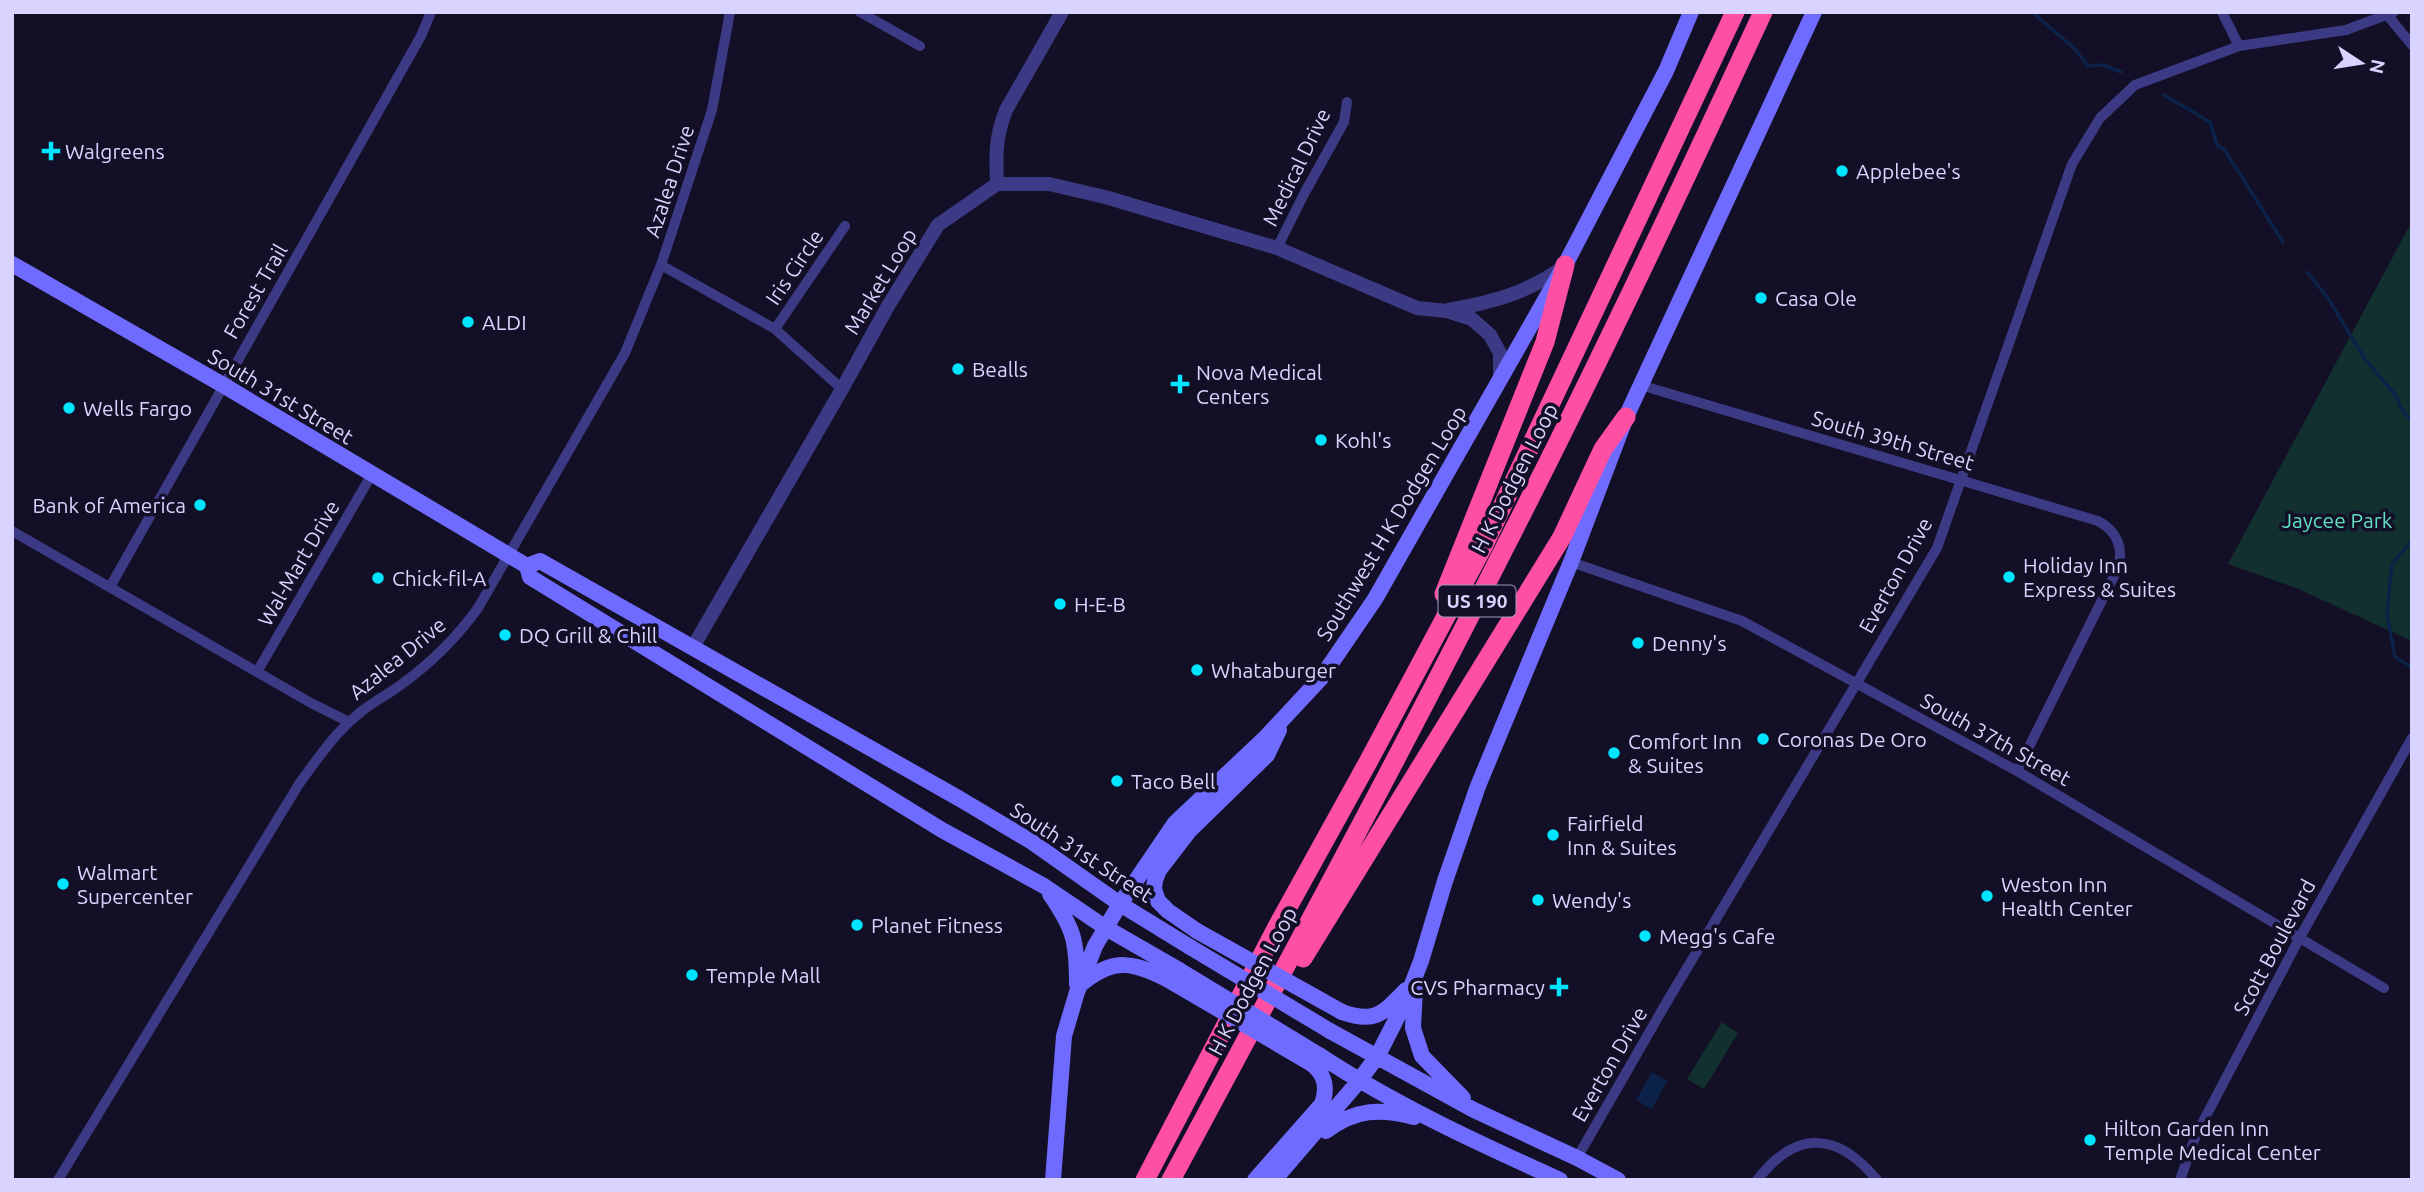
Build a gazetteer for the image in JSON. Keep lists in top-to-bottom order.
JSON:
{
  "streets": {
    "highway": ["H K Dodgen Loop", "US 190"],
    "main road": ["South 31st Street", "Southwest H K Dodgen Loop"],
    "street": [
      "Medical Drive",
      "Azalea Drive",
      "Iris Circle",
      "Market Loop",
      "Forest Trail",
      "South 39th Street",
      "Wal-Mart Drive",
      "Everton Drive",
      "South 37th Street",
      "Scott Boulevard"
    ]
  },
  "crossings": [
    ["Azalea Drive", "South 31st Street"],
    ["Market Loop", "South 31st Street"],
    ["Forest Trail", "South 31st Street"],
    ["South 31st Street", "Southwest H K Dodgen Loop"],
    ["South 31st Street", "Wal-Mart Drive"],
    ["South 31st Street", "Everton Drive"],
    ["South 39th Street", "Everton Drive"],
    ["South 39th Street", "South 37th Street"],
    ["Everton Drive", "South 37th Street"],
    ["South 37th Street", "Scott Boulevard"]
  ],
  "parks": ["Jaycee Park"],
  "places": {
    "health": ["Walgreens", "Nova Medical Centers", "CVS Pharmacy"],
    "other": [
      "Applebee's",
      "Casa Ole",
      "ALDI",
      "Bealls",
      "Wells Fargo",
      "Kohl's",
      "Bank of America",
      "Holiday Inn Express & Suites",
      "Chick-fil-A",
      "H-E-B",
      "DQ Grill & Chill",
      "Denny's",
      "Whataburger",
      "Coronas De Oro",
      "Comfort Inn & Suites",
      "Taco Bell",
      "Fairfield Inn & Suites",
      "Walmart Supercenter",
      "Weston Inn Health Center",
      "Wendy's",
      "Planet Fitness",
      "Megg's Cafe",
      "Temple Mall",
      "Hilton Garden Inn Temple Medical Center"
    ]
  },
  "north": "right"
}
